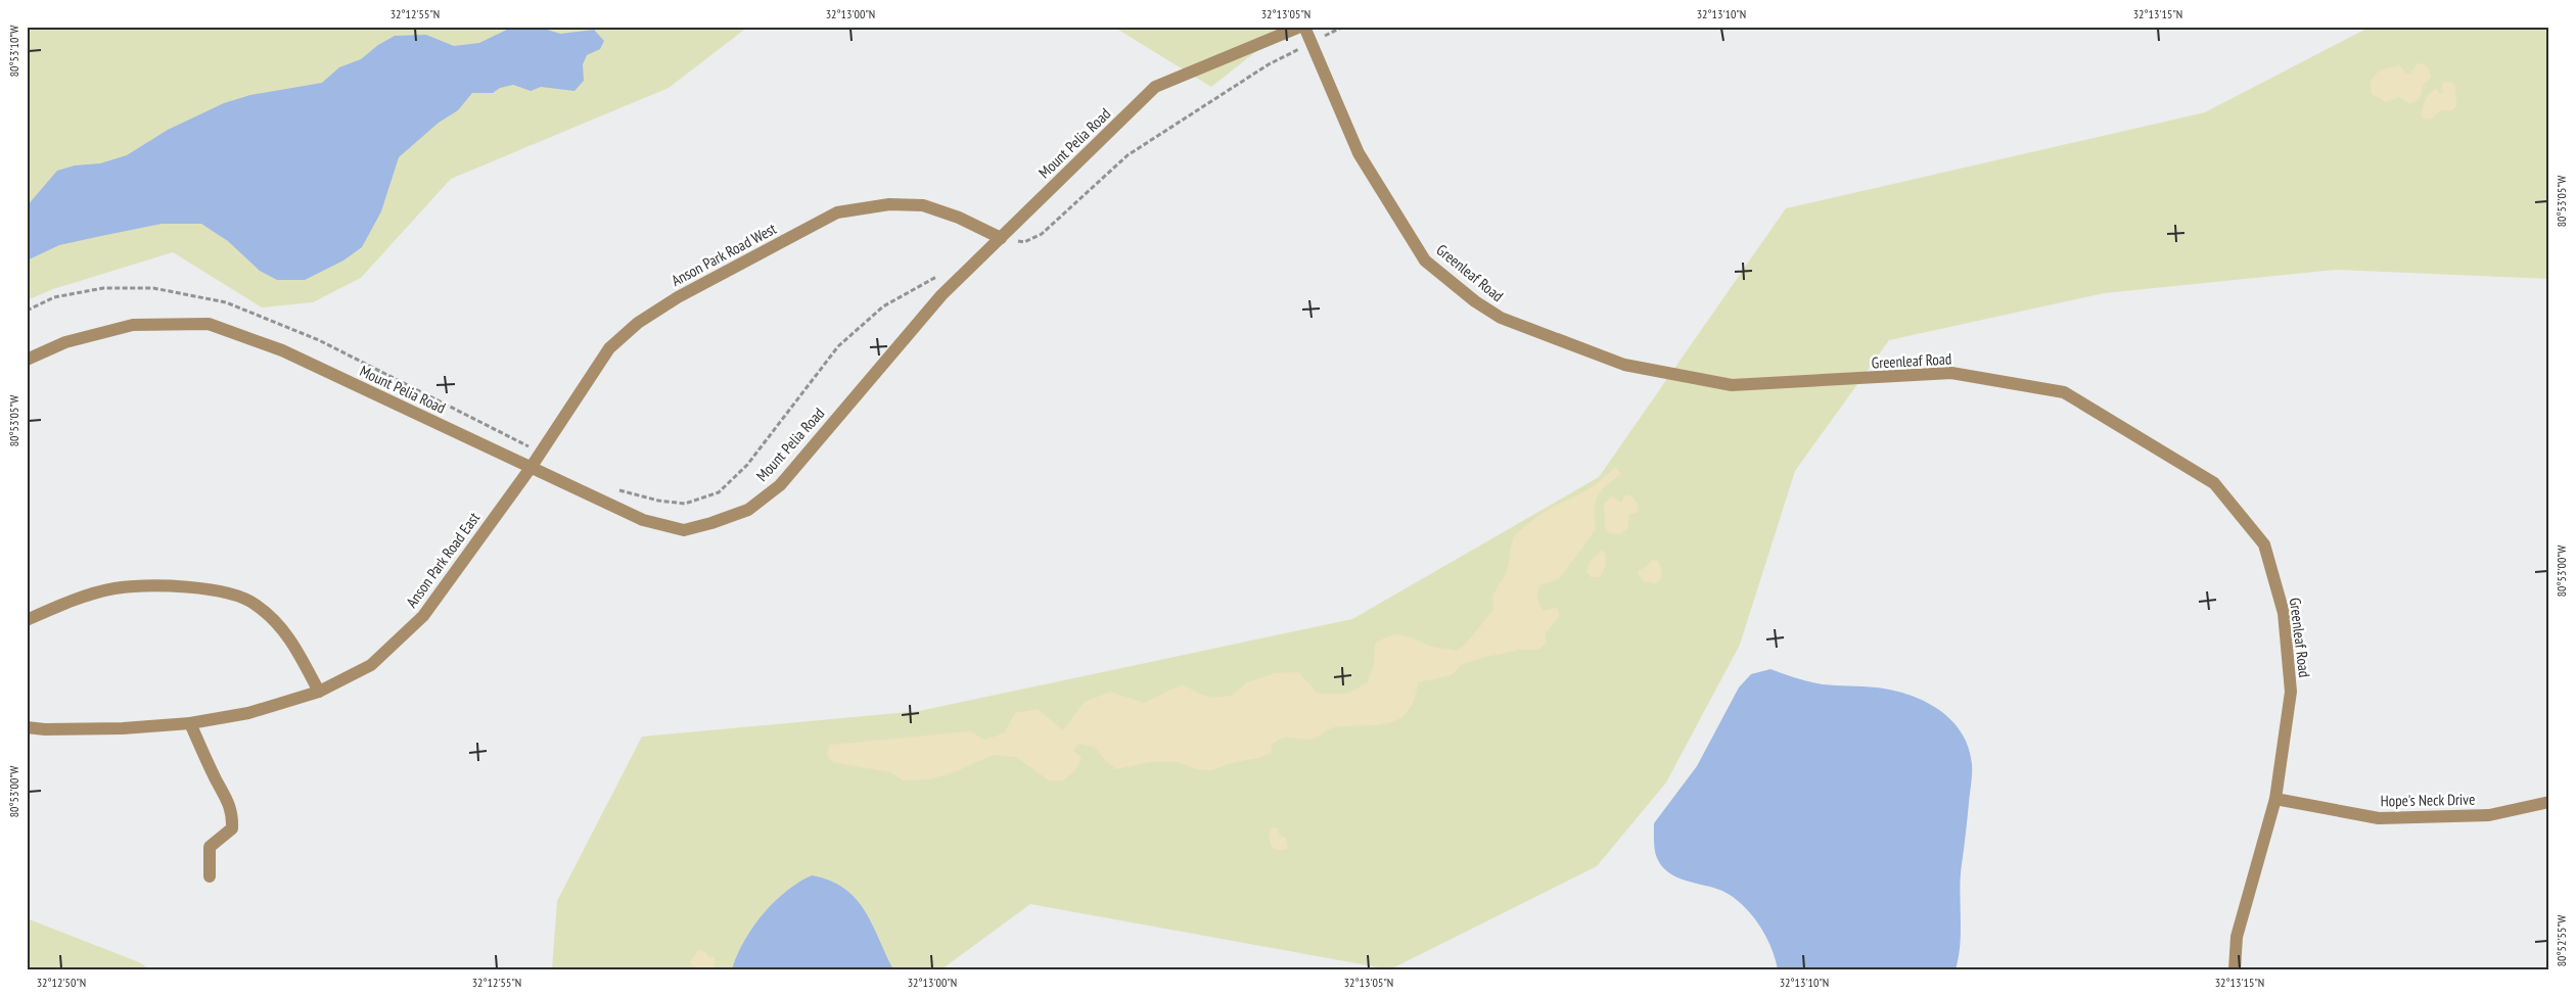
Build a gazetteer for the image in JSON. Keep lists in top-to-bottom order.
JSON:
{
  "streets": {
    "street": [
      "Mount Pelia Road",
      "Anson Park Road West",
      "Greenleaf Road",
      "Anson Park Road East",
      "Hope's Neck Drive"
    ]
  },
  "crossings": [
    ["Mount Pelia Road", "Anson Park Road West"],
    ["Mount Pelia Road", "Anson Park Road East"],
    ["Anson Park Road West", "Anson Park Road East"],
    ["Greenleaf Road", "Hope's Neck Drive"]
  ],
  "coordinates": [
    "32°12'55\"N",
    "32°13'00\"N",
    "32°13'05\"N",
    "32°13'10\"N",
    "32°13'15\"N",
    "80°53'10\"W",
    "80°53'05\"W",
    "80°53'00\"W",
    "80°52'55\"W",
    "32°12'50\"N"
  ]
}
